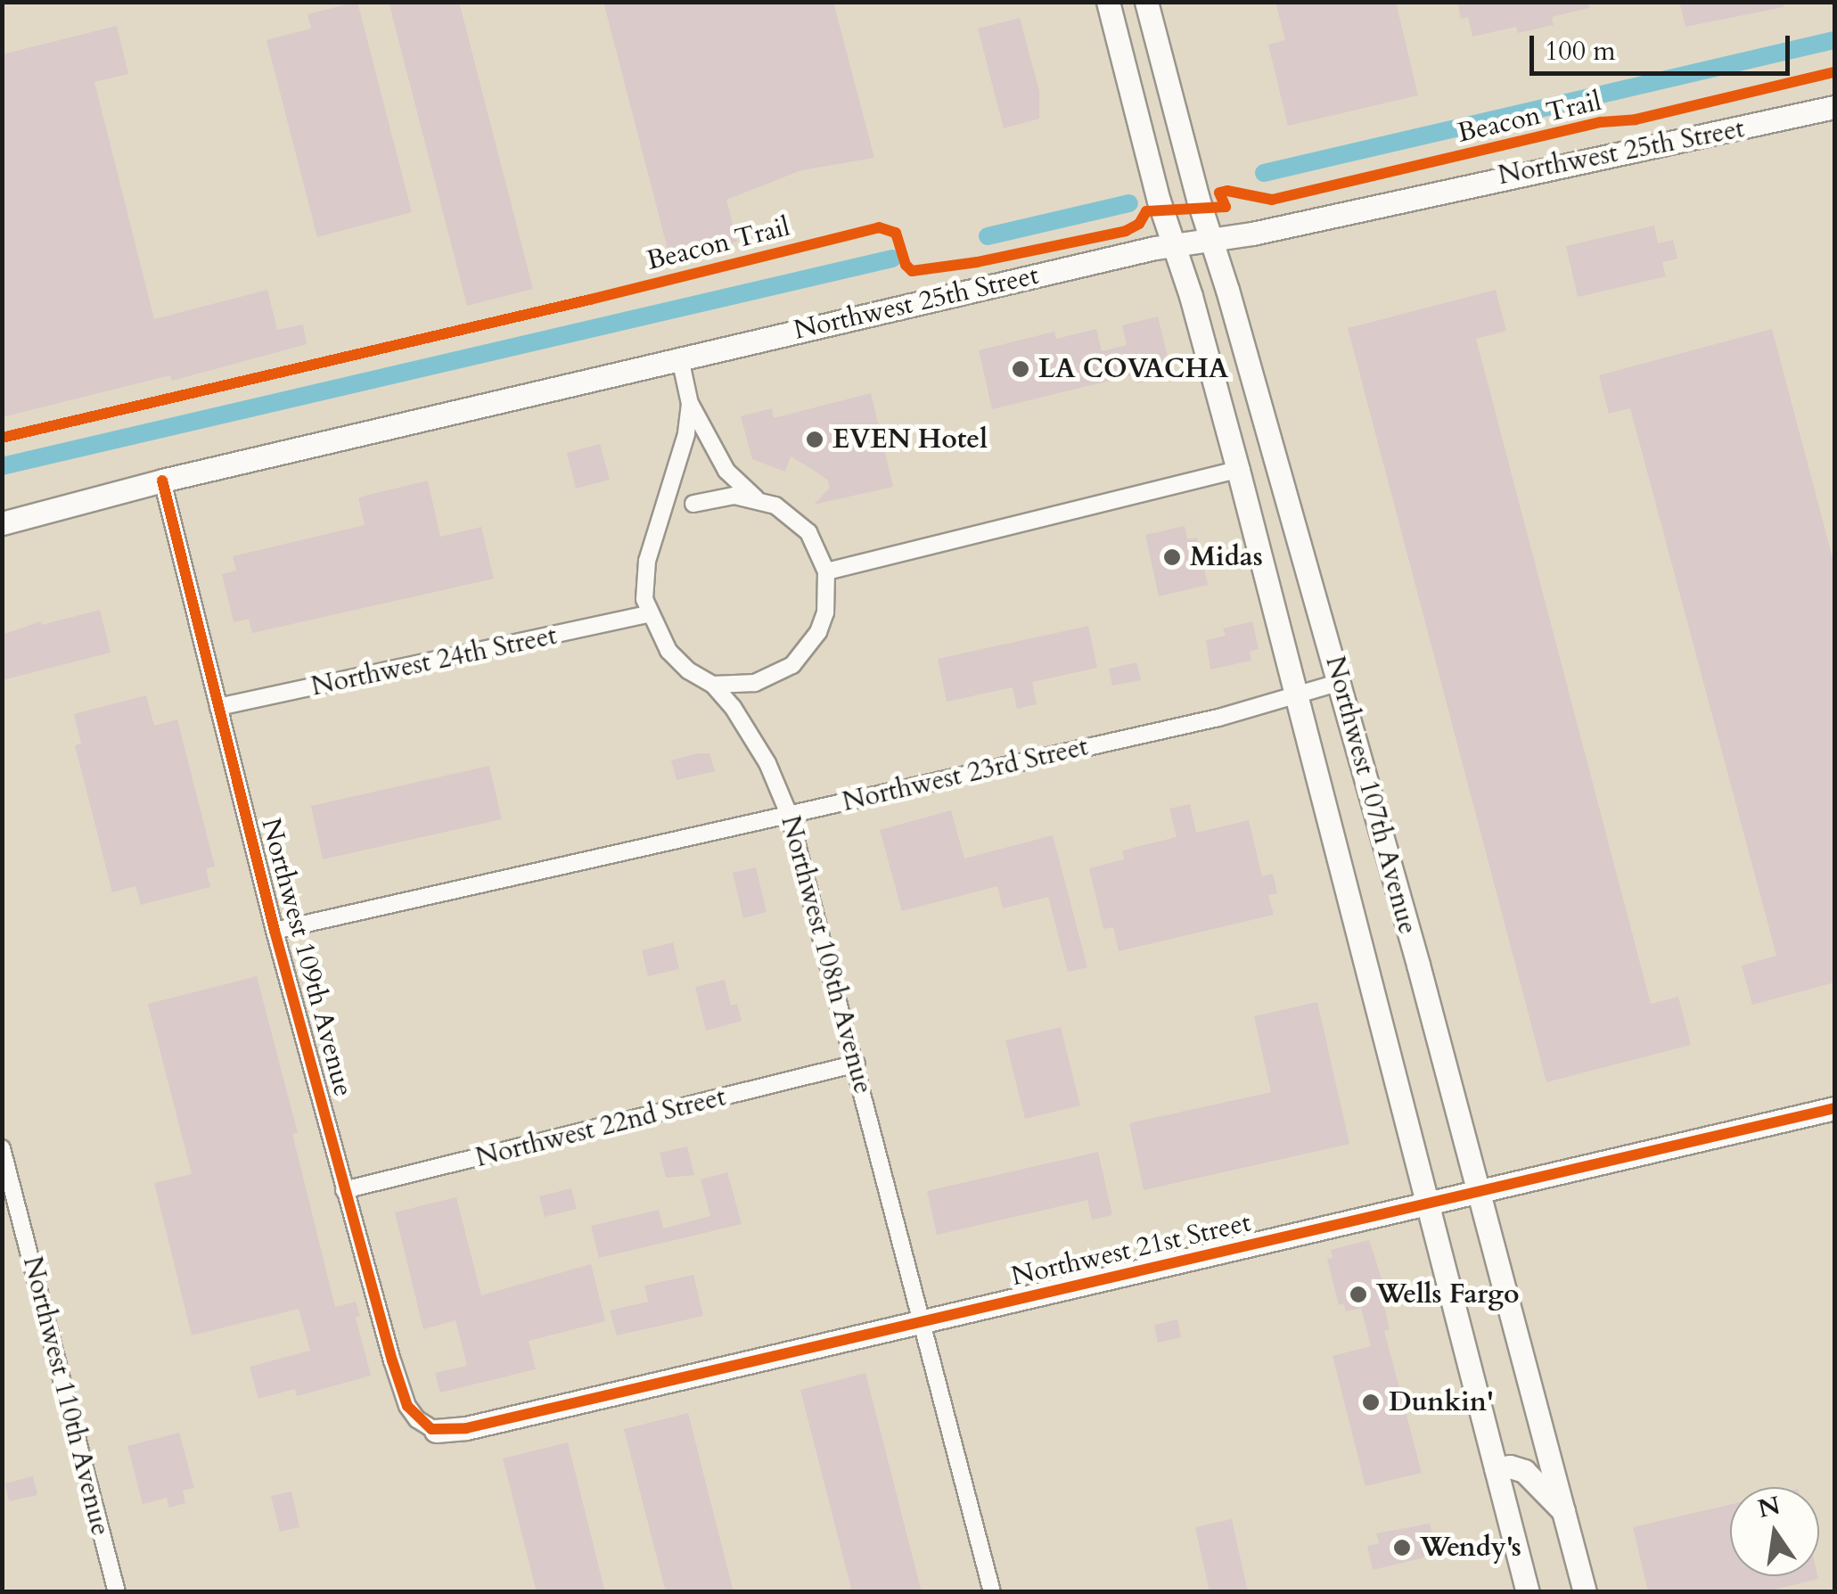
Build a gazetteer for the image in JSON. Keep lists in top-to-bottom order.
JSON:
{
  "streets": {
    "main road": ["Northwest 25th Street", "Northwest 107th Avenue", "Northwest 21st Street"],
    "street": [
      "Northwest 24th Street",
      "Northwest 23rd Street",
      "Northwest 108th Avenue",
      "Northwest 109th Avenue",
      "Northwest 22nd Street",
      "Northwest 110th Avenue"
    ],
    "cycle path": ["Beacon Trail"]
  },
  "crossings": [
    ["Northwest 25th Street", "Northwest 107th Avenue"],
    ["Northwest 25th Street", "Northwest 108th Avenue"],
    ["Northwest 25th Street", "Northwest 109th Avenue"],
    ["Northwest 24th Street", "Northwest 108th Avenue"],
    ["Northwest 24th Street", "Northwest 109th Avenue"],
    ["Northwest 23rd Street", "Northwest 107th Avenue"],
    ["Northwest 23rd Street", "Northwest 108th Avenue"],
    ["Northwest 23rd Street", "Northwest 109th Avenue"],
    ["Northwest 107th Avenue", "Northwest 21st Street"],
    ["Northwest 108th Avenue", "Northwest 22nd Street"],
    ["Northwest 108th Avenue", "Northwest 21st Street"],
    ["Northwest 109th Avenue", "Northwest 22nd Street"],
    ["Northwest 109th Avenue", "Northwest 21st Street"]
  ],
  "places": [
    "LA COVACHA",
    "EVEN Hotel",
    "Midas",
    "Wells Fargo",
    "Dunkin'",
    "Wendy's"
  ],
  "scale_bar": "100 m",
  "north": "top"
}
